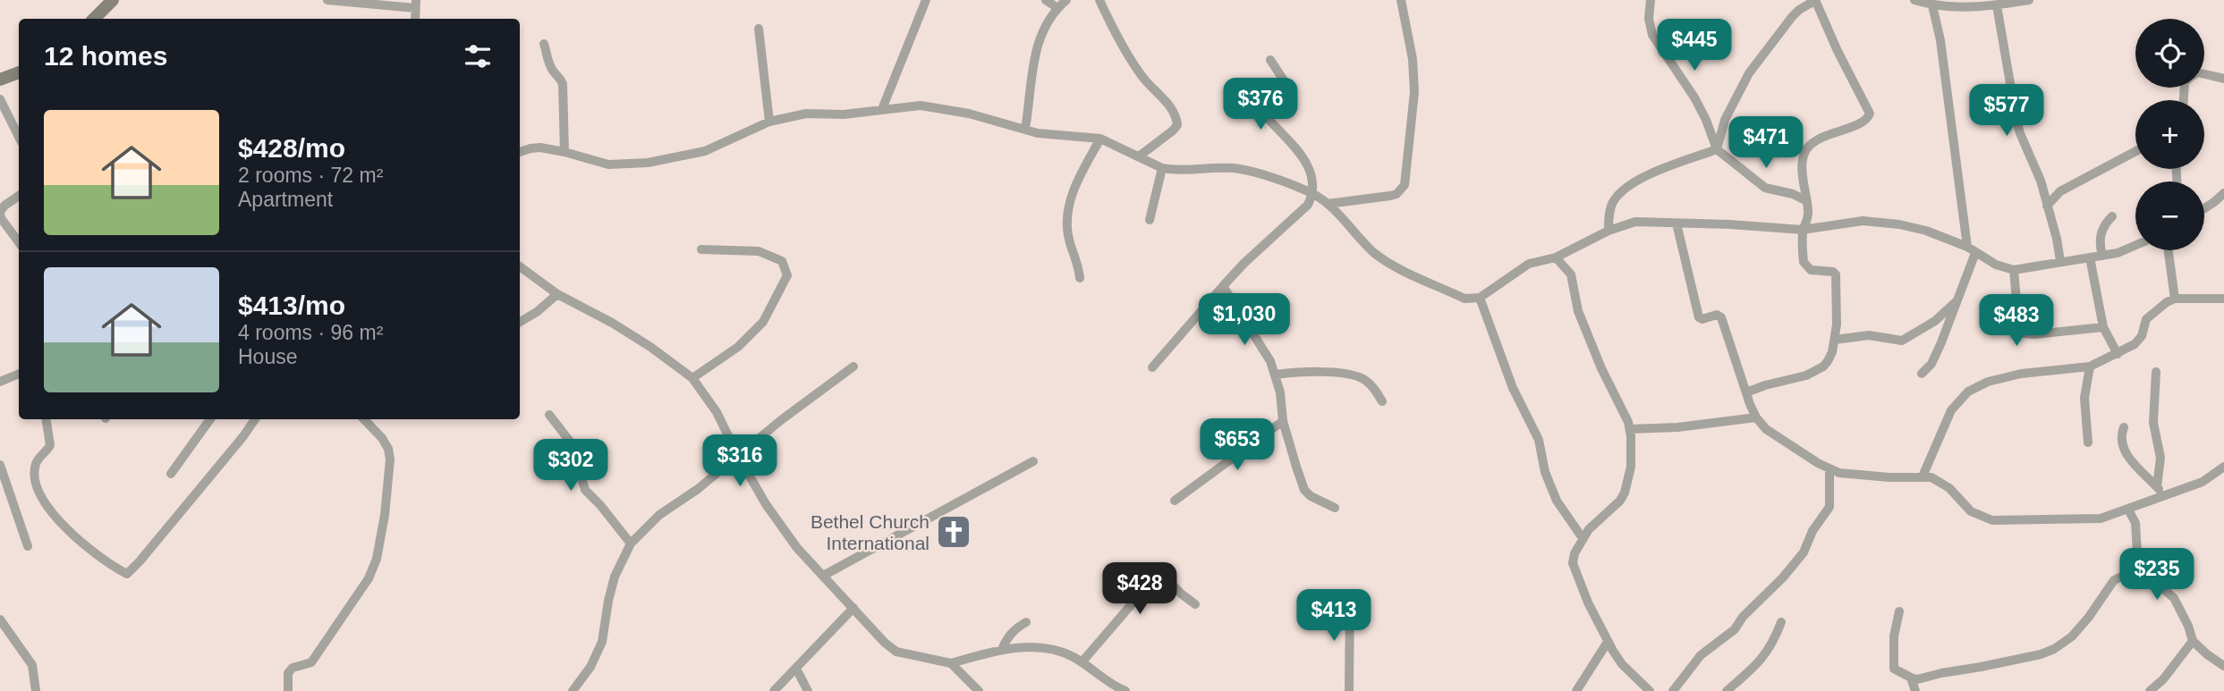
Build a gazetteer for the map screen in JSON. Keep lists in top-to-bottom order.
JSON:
{
  "places": {
    "church": ["Bethel Church International"]
  },
  "page": {
    "map_buttons": ["+", "−"],
    "price": [
      "$445",
      "$376",
      "$577",
      "$471",
      "$1,030",
      "$483",
      "$653",
      "$316",
      "$302",
      "$235",
      "$428",
      "$413"
    ],
    "heading": "12 homes",
    "list": [
      {
        "name": "$428/mo",
        "note": "2 rooms · 72 m² · Apartment"
      },
      {
        "name": "$413/mo",
        "note": "4 rooms · 96 m² · House"
      }
    ]
  }
}
